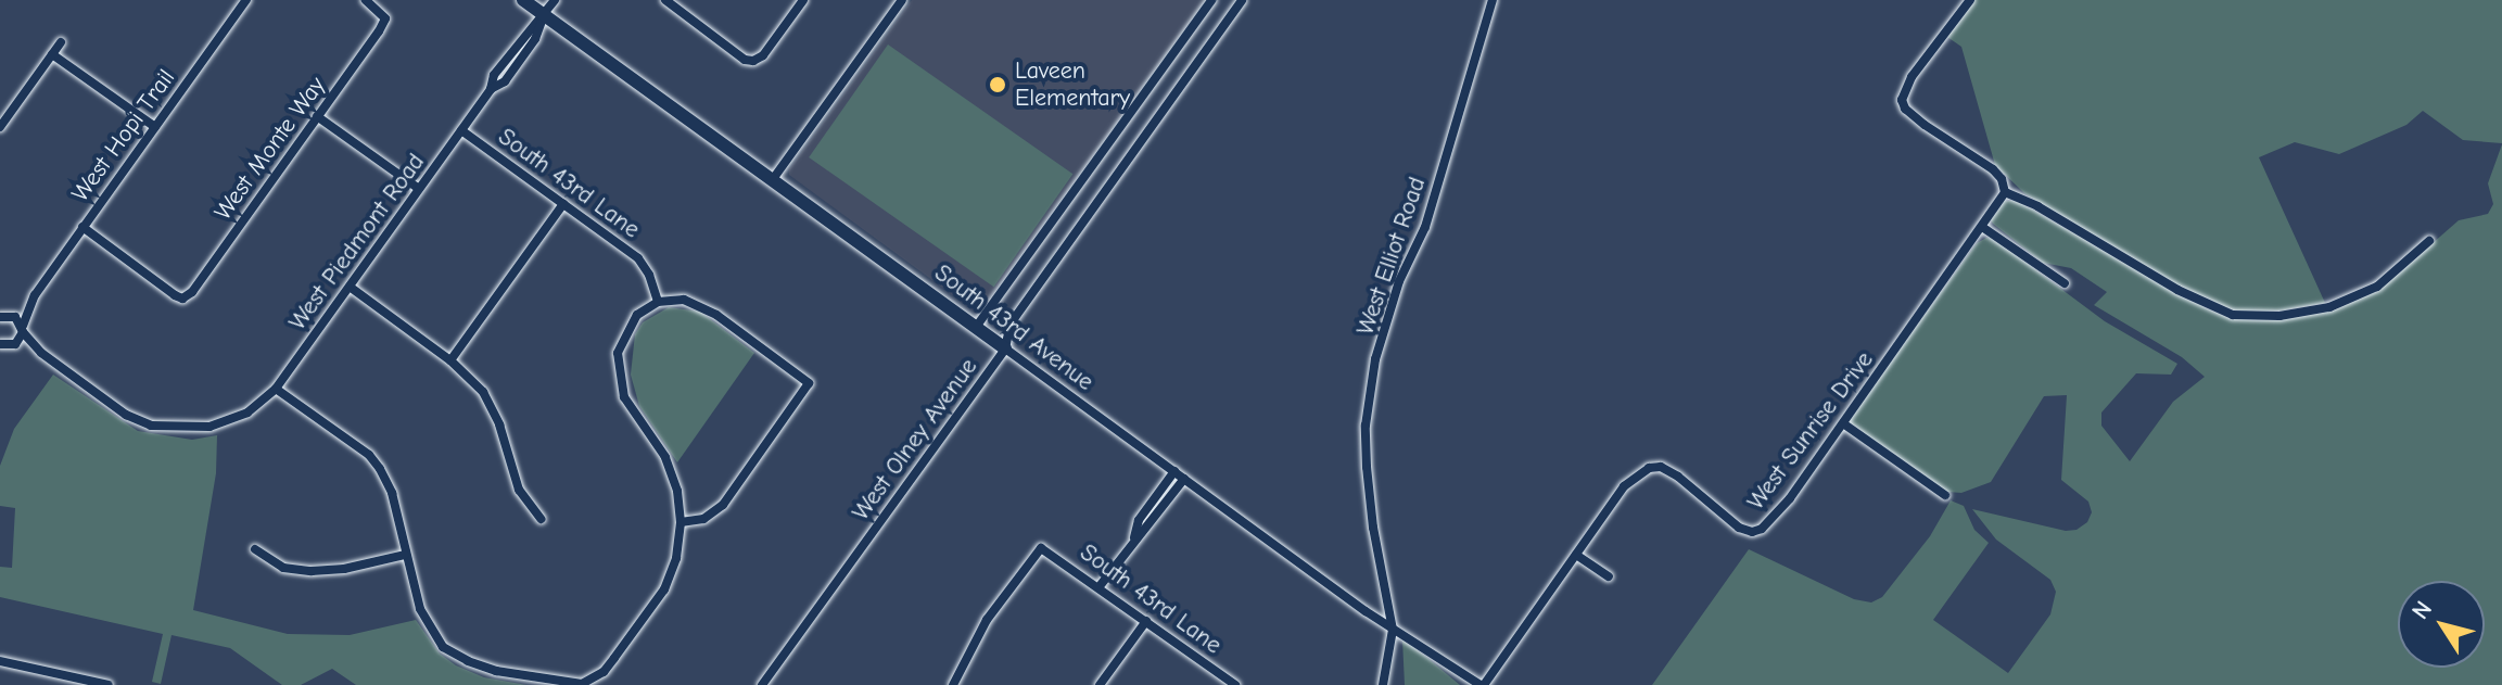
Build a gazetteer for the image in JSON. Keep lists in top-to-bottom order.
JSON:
{
  "streets": {
    "street": [
      "West Hopi Trail",
      "West Monte Way",
      "South 43rd Lane",
      "West Piedmont Road",
      "West Elliot Road",
      "South 43rd Avenue",
      "West Sunrise Drive",
      "West Olney Avenue"
    ]
  },
  "crossings": [
    ["West Hopi Trail", "West Monte Way"],
    ["South 43rd Lane", "West Piedmont Road"],
    ["West Piedmont Road", "South 43rd Avenue"],
    ["West Elliot Road", "South 43rd Avenue"],
    ["South 43rd Avenue", "West Sunrise Drive"],
    ["South 43rd Avenue", "West Olney Avenue"]
  ],
  "places": ["Laveen Elementary"],
  "north": "top left"
}
